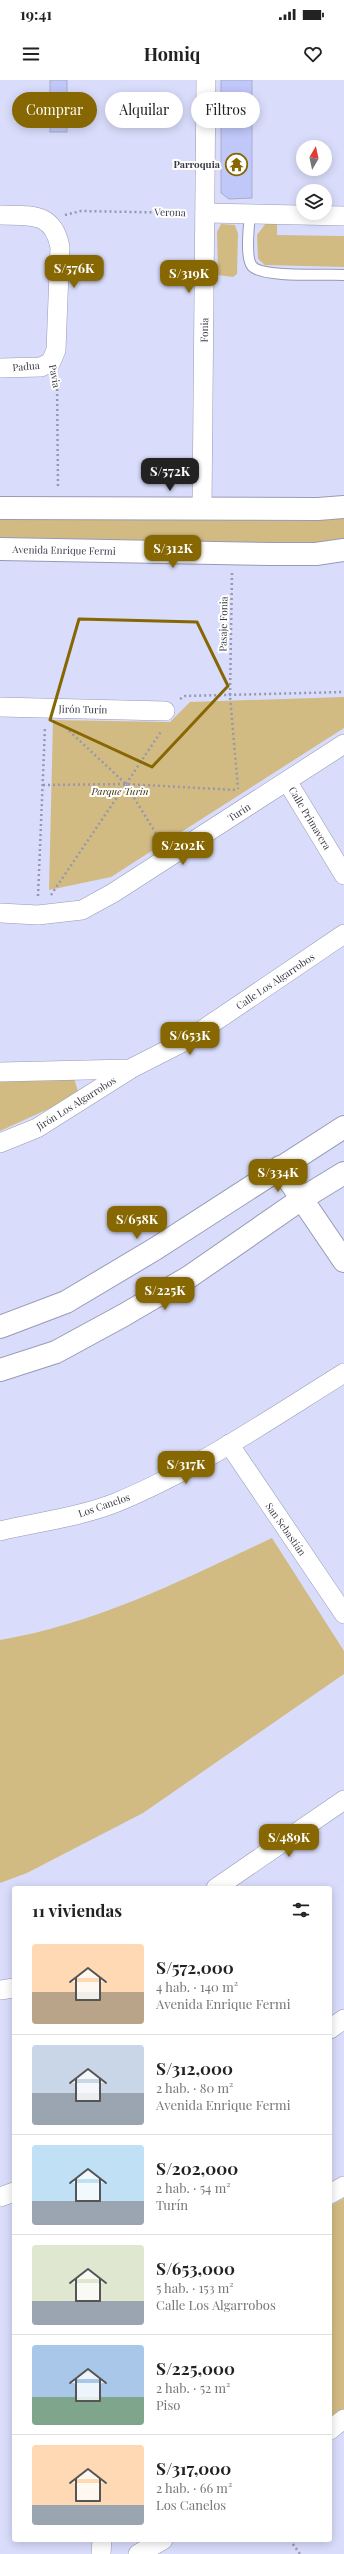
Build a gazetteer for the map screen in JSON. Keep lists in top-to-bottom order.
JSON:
{
  "streets": {
    "street": [
      "Fonia",
      "Padua",
      "Pavia",
      "Avenida Enrique Fermi",
      "Jirón Turín",
      "Turín",
      "Calle Primavera",
      "Calle Los Algarrobos",
      "Jirón Los Algarrobos",
      "Los Canelos",
      "San Sebastián"
    ],
    "path": ["Verona", "Pasaje Fonia"]
  },
  "crossings": [
    ["Verona", "Fonia"],
    ["Verona", "Pavia"],
    ["Padua", "Pavia"],
    ["Avenida Enrique Fermi", "Pasaje Fonia"],
    ["Turín", "Calle Primavera"],
    ["Calle Los Algarrobos", "Jirón Los Algarrobos"],
    ["Los Canelos", "San Sebastián"]
  ],
  "parks": ["Parque Turin"],
  "places": {
    "temple": ["Parroquia"]
  },
  "north": "top",
  "page": {
    "status": "19:41",
    "header": "Homiq",
    "chip": ["Comprar", "Alquilar", "Filtros"],
    "price": [
      "S/576K",
      "S/319K",
      "S/572K",
      "S/312K",
      "S/202K",
      "S/653K",
      "S/334K",
      "S/658K",
      "S/225K",
      "S/317K",
      "S/489K"
    ],
    "heading": "11 viviendas",
    "list": [
      {
        "name": "S/572,000",
        "note": "4 hab. · 140 m² · Avenida Enrique Fermi"
      },
      {
        "name": "S/312,000",
        "note": "2 hab. · 80 m² · Avenida Enrique Fermi"
      },
      {
        "name": "S/202,000",
        "note": "2 hab. · 54 m² · Turín"
      },
      {
        "name": "S/653,000",
        "note": "5 hab. · 153 m² · Calle Los Algarrobos"
      },
      {
        "name": "S/225,000",
        "note": "2 hab. · 52 m² · Piso"
      },
      {
        "name": "S/317,000",
        "note": "2 hab. · 66 m² · Los Canelos"
      }
    ]
  }
}
